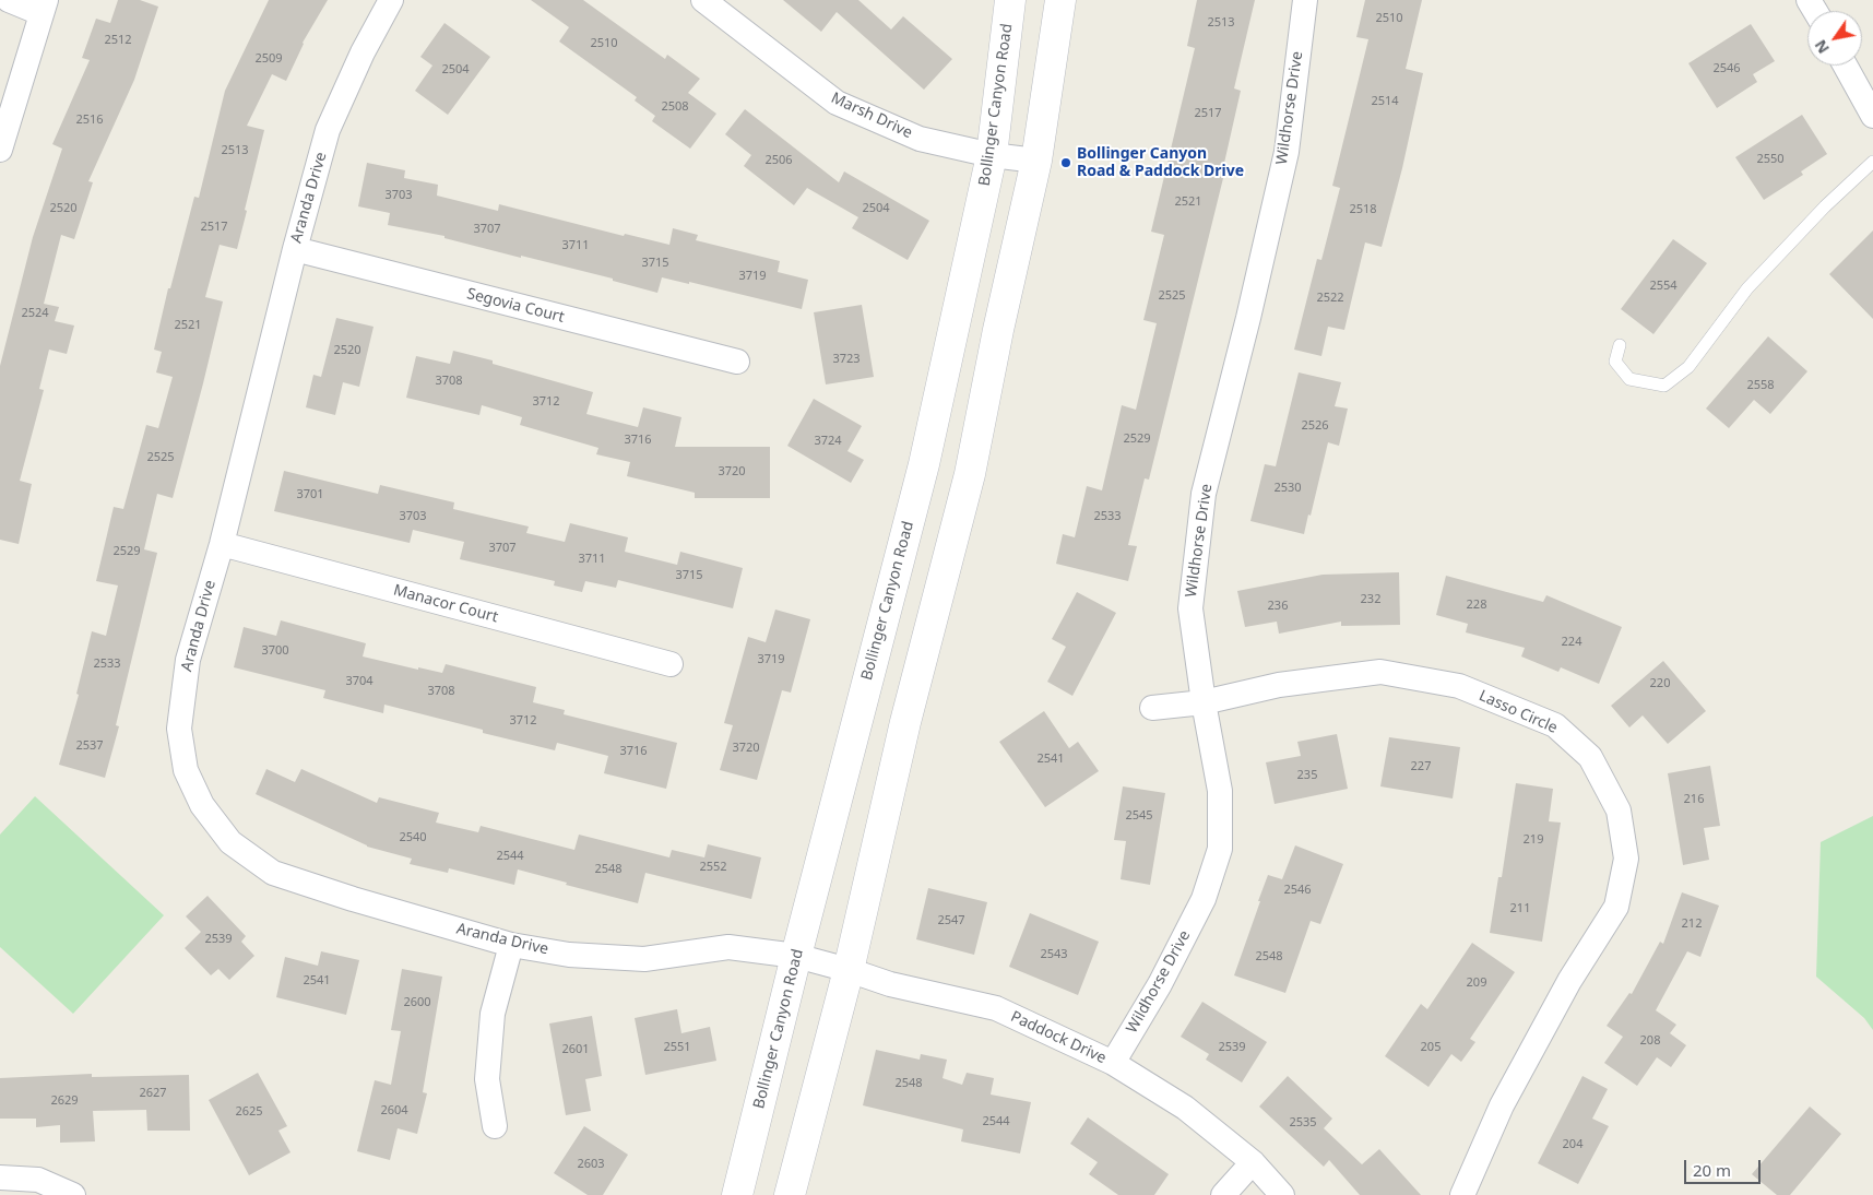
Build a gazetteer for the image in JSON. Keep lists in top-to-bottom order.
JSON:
{
  "streets": {
    "main road": ["Bollinger Canyon Road"],
    "street": [
      "Wildhorse Drive",
      "Marsh Drive",
      "Aranda Drive",
      "Segovia Court",
      "Manacor Court",
      "Lasso Circle",
      "Paddock Drive"
    ]
  },
  "crossings": [
    ["Bollinger Canyon Road", "Marsh Drive"],
    ["Bollinger Canyon Road", "Aranda Drive"],
    ["Bollinger Canyon Road", "Paddock Drive"],
    ["Wildhorse Drive", "Lasso Circle"],
    ["Wildhorse Drive", "Paddock Drive"],
    ["Aranda Drive", "Segovia Court"],
    ["Aranda Drive", "Manacor Court"],
    ["Aranda Drive", "Paddock Drive"]
  ],
  "places": ["Bollinger Canyon Road & Paddock Drive"],
  "house_numbers": [
    "2510",
    "2513",
    "2512",
    "2510",
    "2509",
    "2546",
    "2504",
    "2514",
    "2508",
    "2517",
    "2516",
    "2513",
    "2550",
    "2506",
    "3703",
    "2521",
    "2520",
    "2504",
    "2518",
    "2517",
    "3707",
    "3711",
    "3715",
    "3719",
    "2554",
    "2525",
    "2522",
    "2524",
    "2521",
    "2520",
    "3723",
    "3708",
    "2558",
    "3712",
    "2526",
    "2529",
    "3716",
    "3724",
    "2525",
    "3720",
    "2530",
    "3701",
    "3703",
    "2533",
    "3707",
    "2529",
    "3711",
    "3715",
    "232",
    "228",
    "236",
    "224",
    "3700",
    "3719",
    "2533",
    "3704",
    "220",
    "3708",
    "3712",
    "2537",
    "3720",
    "3716",
    "2541",
    "227",
    "235",
    "216",
    "2545",
    "2540",
    "219",
    "2544",
    "2552",
    "2548",
    "2546",
    "211",
    "2547",
    "212",
    "2539",
    "2543",
    "2548",
    "2541",
    "209",
    "2600",
    "208",
    "2551",
    "2539",
    "205",
    "2601",
    "2548",
    "2627",
    "2629",
    "2604",
    "2625",
    "2544",
    "2535",
    "204",
    "2603"
  ],
  "scale_bar": "20 m",
  "north": "bottom left"
}
